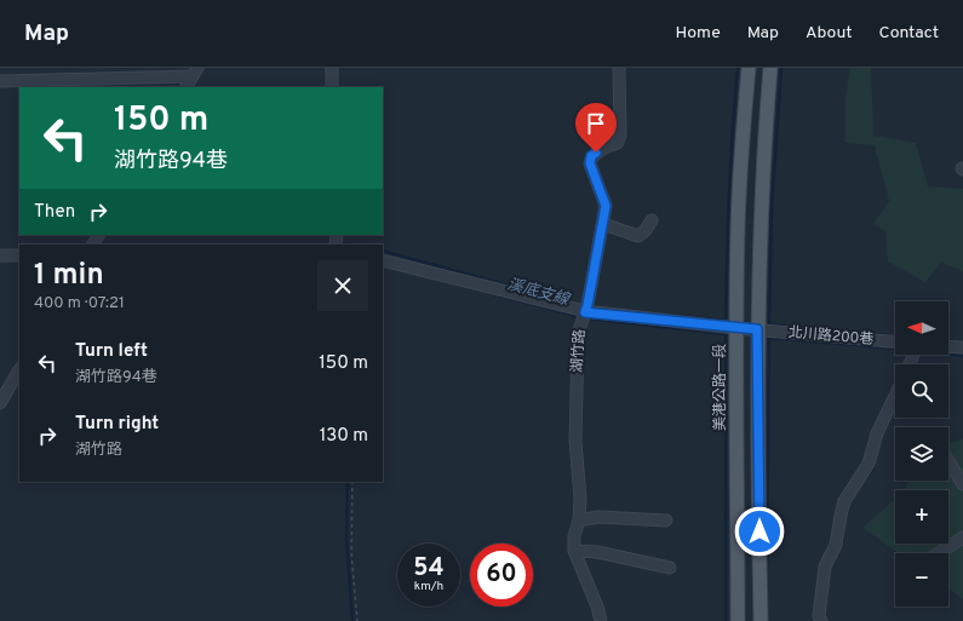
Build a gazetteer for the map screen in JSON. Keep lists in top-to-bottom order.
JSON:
{
  "streets": {
    "main road": ["美港公路一段"],
    "street": ["北川路200巷", "湖竹路"]
  },
  "crossings": [
    ["北川路200巷", "湖竹路"],
    ["北川路200巷", "美港公路一段"]
  ],
  "water": ["溪底支線"],
  "north": "left",
  "page": {
    "header": "Map",
    "nav": [
      "Home",
      "Map",
      "About",
      "Contact"
    ],
    "turn": ["150 m", "湖竹路94巷"],
    "then": "Then",
    "heading": ["1 min", "400 m · 07:21"],
    "map_buttons": ["+", "−"],
    "list": [
      {
        "name": "Turn left",
        "note": "湖竹路94巷",
        "value": "150 m"
      },
      {
        "name": "Turn right",
        "note": "湖竹路",
        "value": "130 m"
      }
    ],
    "speed": "54 km/h",
    "limit": "60"
  }
}
